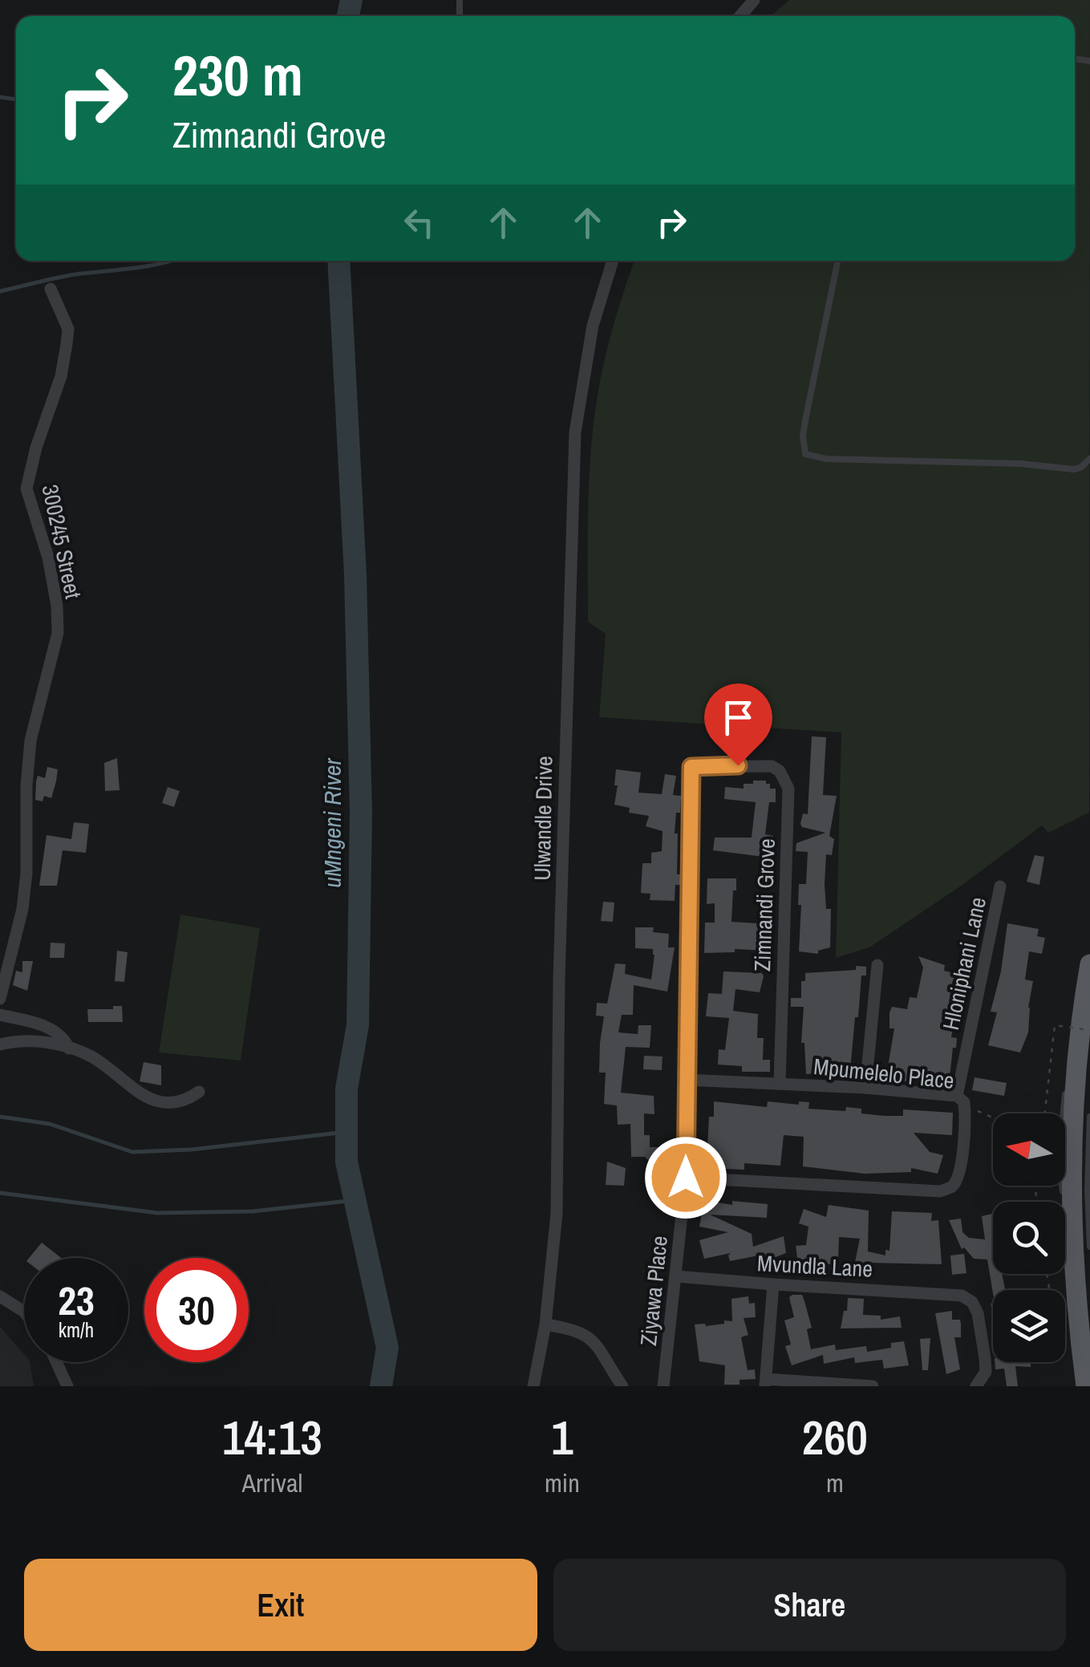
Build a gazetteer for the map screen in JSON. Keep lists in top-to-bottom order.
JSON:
{
  "streets": {
    "street": [
      "300245 Street",
      "Ulwandle Drive",
      "Zimnandi Grove",
      "Hloniphani Lane",
      "Mpumelelo Place",
      "Mvundla Lane",
      "Ziyawa Place"
    ]
  },
  "crossings": [
    ["Zimnandi Grove", "Mpumelelo Place"],
    ["Zimnandi Grove", "Ziyawa Place"],
    ["Hloniphani Lane", "Mpumelelo Place"],
    ["Mpumelelo Place", "Ziyawa Place"],
    ["Mvundla Lane", "Ziyawa Place"]
  ],
  "water": ["uMngeni River"],
  "north": "left",
  "page": {
    "turn": ["230 m", "Zimnandi Grove"],
    "speed": "23 km/h",
    "limit": "30",
    "eta": [
      "14:13",
      "Arrival",
      "1",
      "min",
      "260",
      "m"
    ],
    "buttons": ["Exit", "Share"]
  }
}
